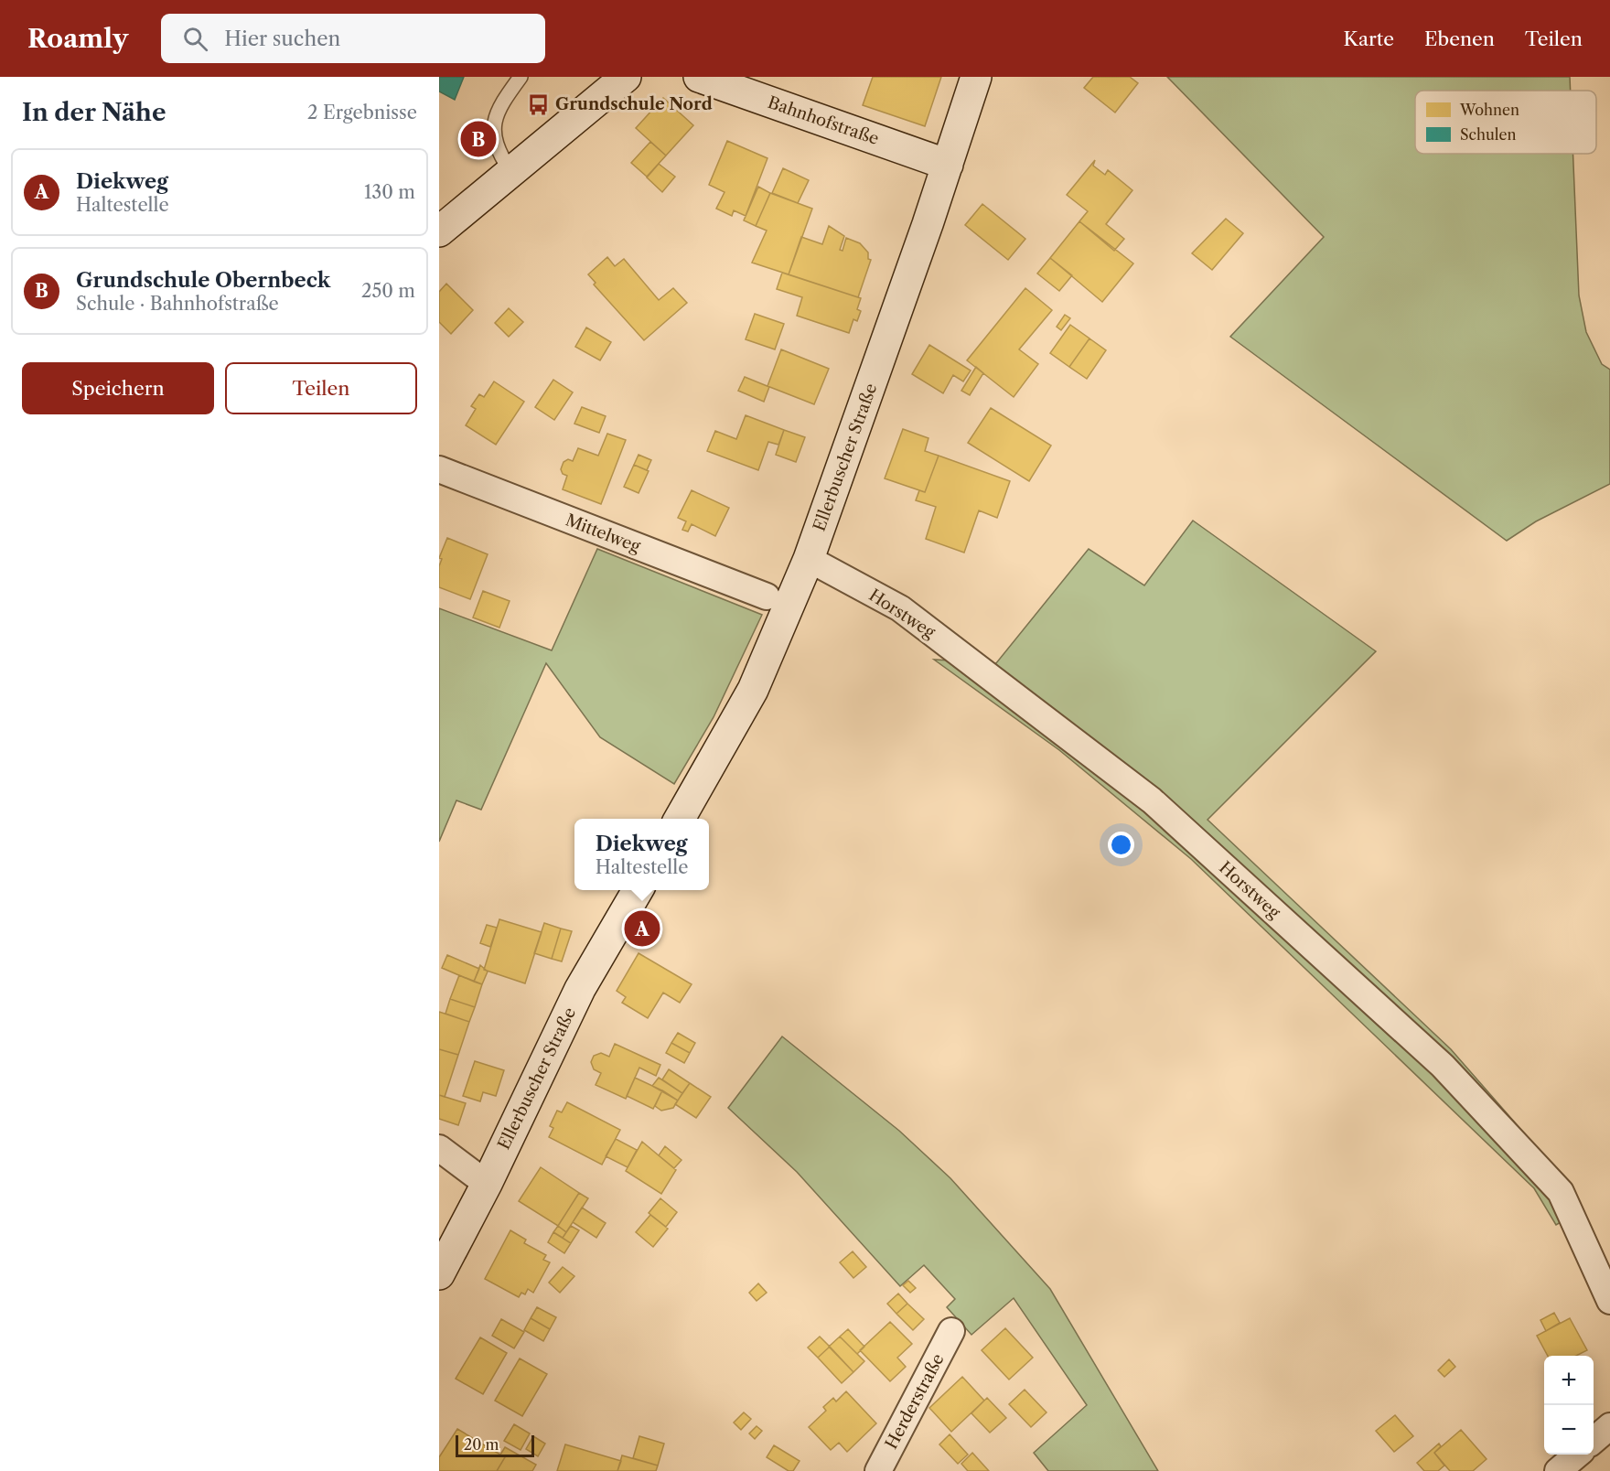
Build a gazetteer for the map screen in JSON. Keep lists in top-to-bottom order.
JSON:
{
  "streets": {
    "main road": ["Bahnhofstraße", "Ellerbuscher Straße"],
    "street": ["Mittelweg", "Horstweg", "Herderstraße"]
  },
  "crossings": [
    ["Bahnhofstraße", "Ellerbuscher Straße"],
    ["Ellerbuscher Straße", "Horstweg"]
  ],
  "places": {
    "bus stop": ["Grundschule Nord"]
  },
  "legend": ["Wohnen", "Schulen"],
  "scale_bar": "20 m",
  "page": {
    "header": "Roamly",
    "search": "Hier suchen",
    "nav": ["Karte", "Ebenen", "Teilen"],
    "heading": ["In der Nähe", "2 Ergebnisse"],
    "pins": ["B", "A"],
    "list": [
      {
        "mark": "A",
        "name": "Diekweg",
        "note": "Haltestelle",
        "value": "130 m"
      },
      {
        "mark": "B",
        "name": "Grundschule Obernbeck",
        "note": "Schule · Bahnhofstraße",
        "value": "250 m"
      }
    ],
    "buttons": ["Speichern", "Teilen"],
    "popup": ["Diekweg", "Haltestelle"],
    "map_buttons": ["+", "−"],
    "scale": "20 m"
  }
}
